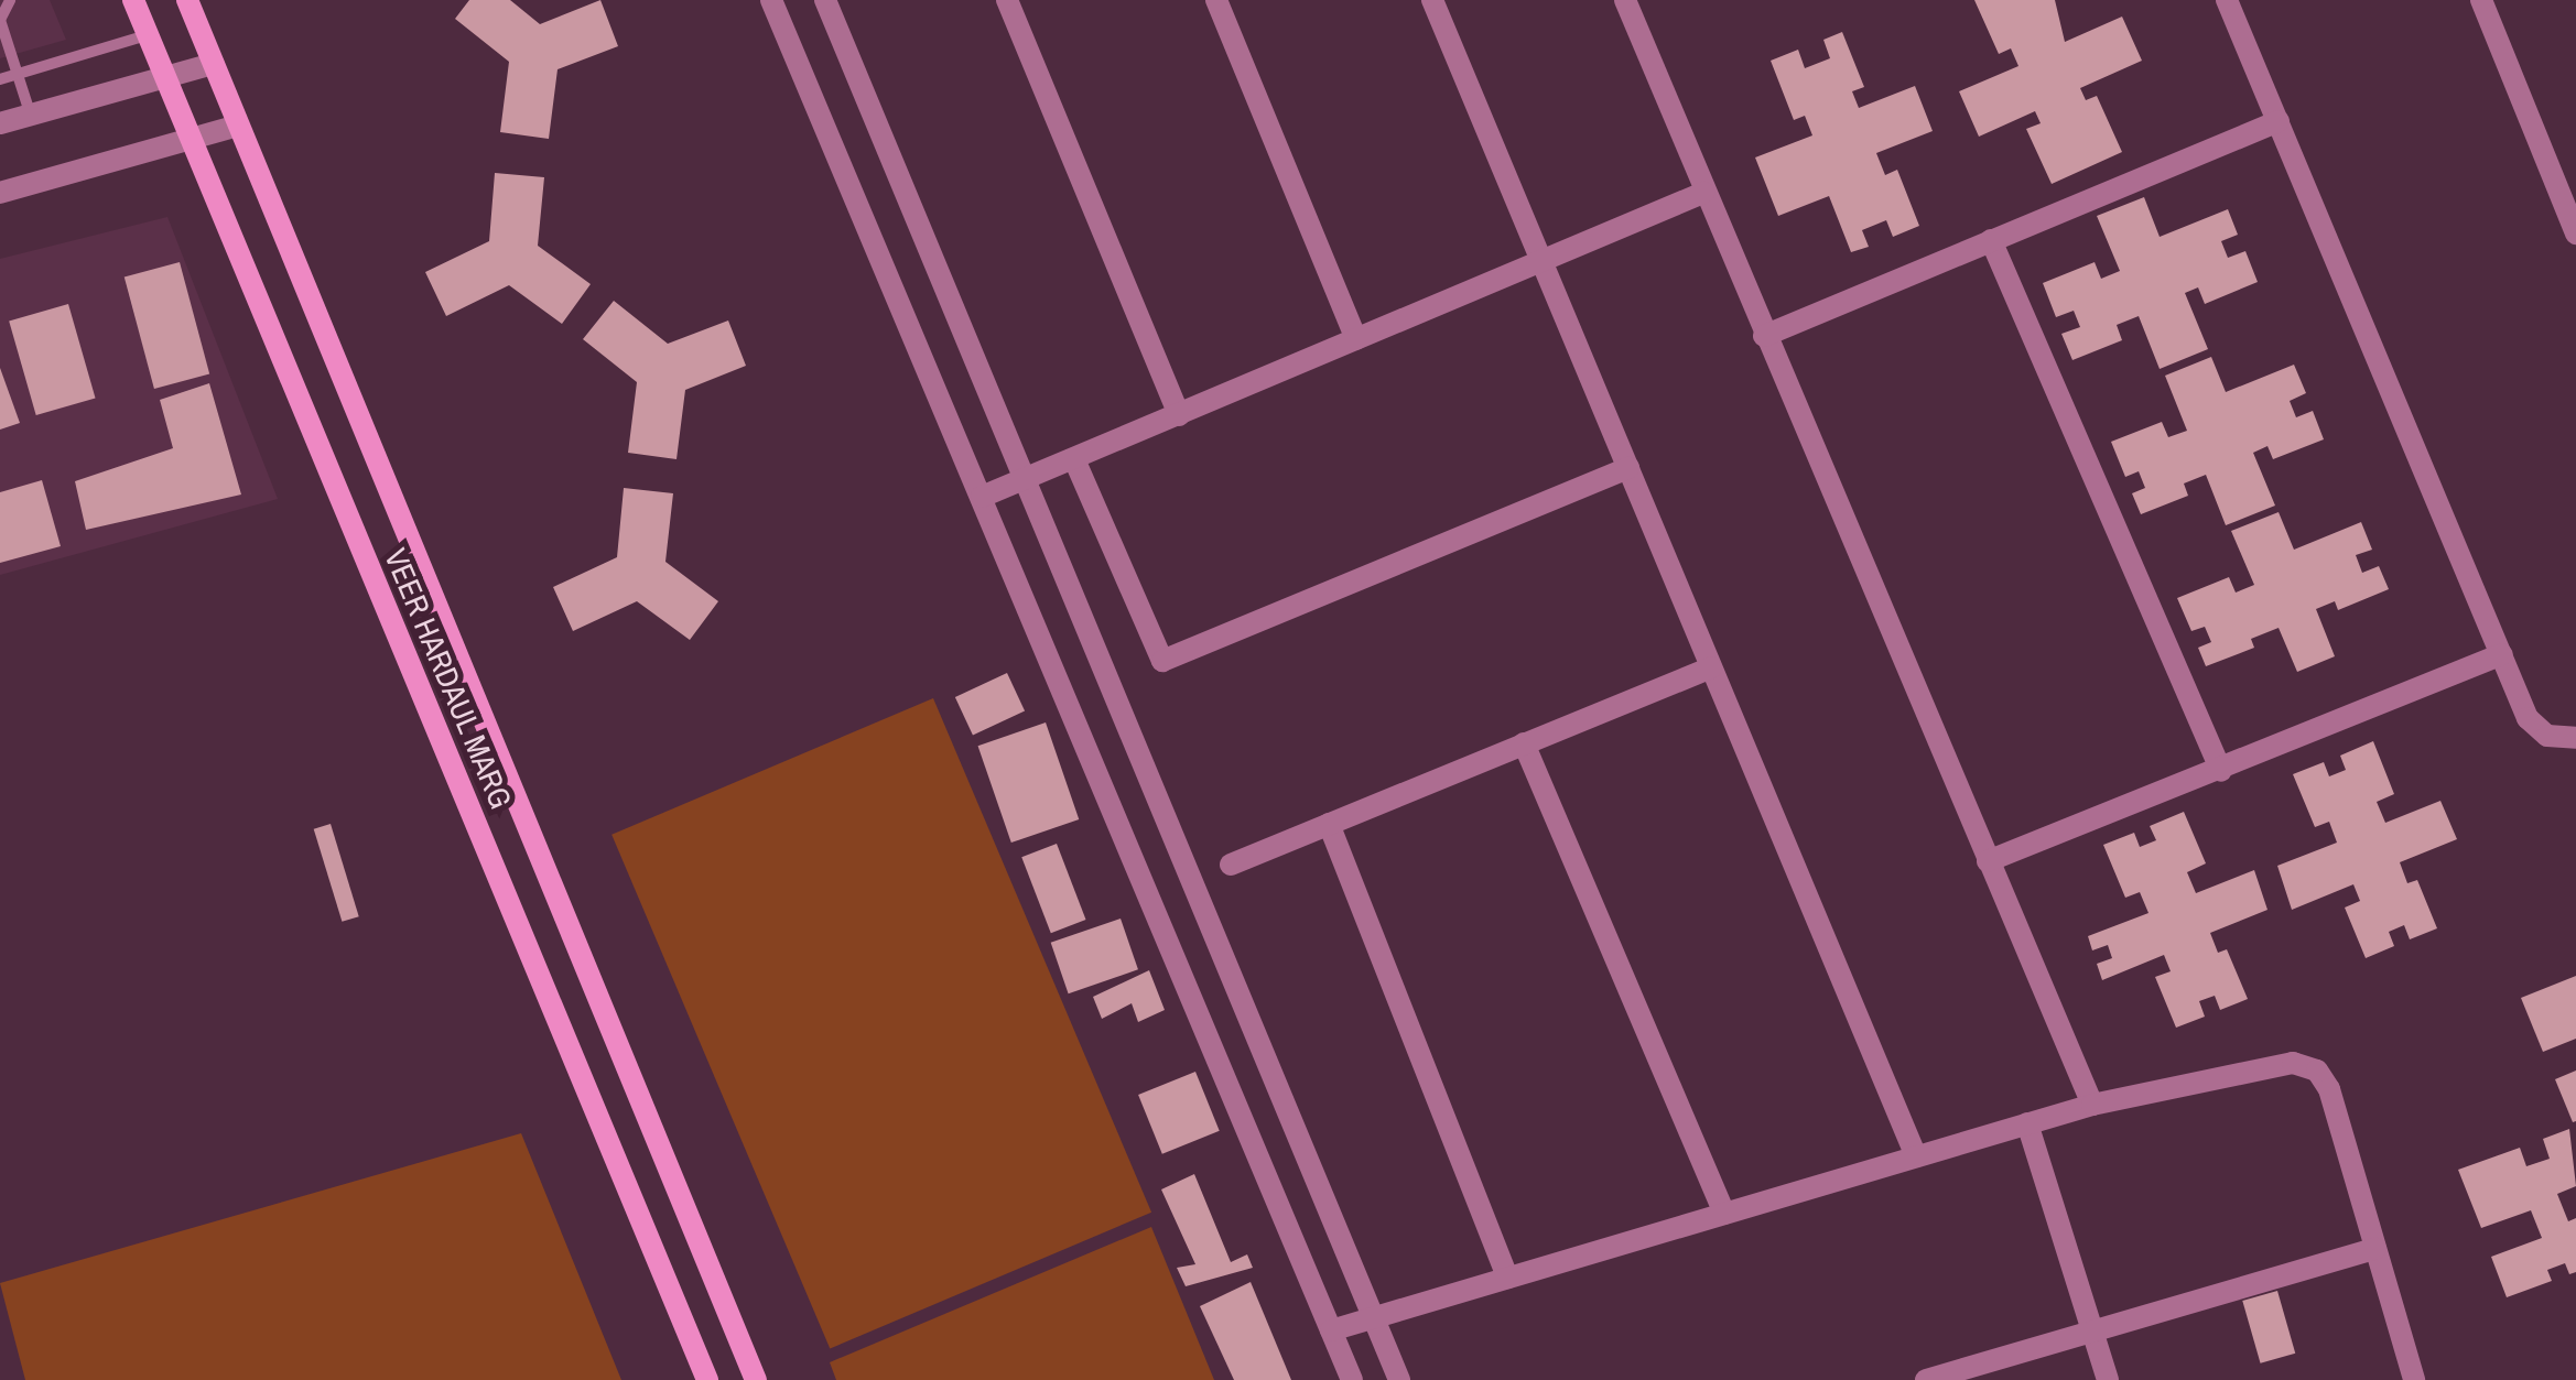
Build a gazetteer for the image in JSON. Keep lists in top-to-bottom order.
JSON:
{
  "streets": {
    "street": ["VEER HARDAUL MARG"]
  }
}
